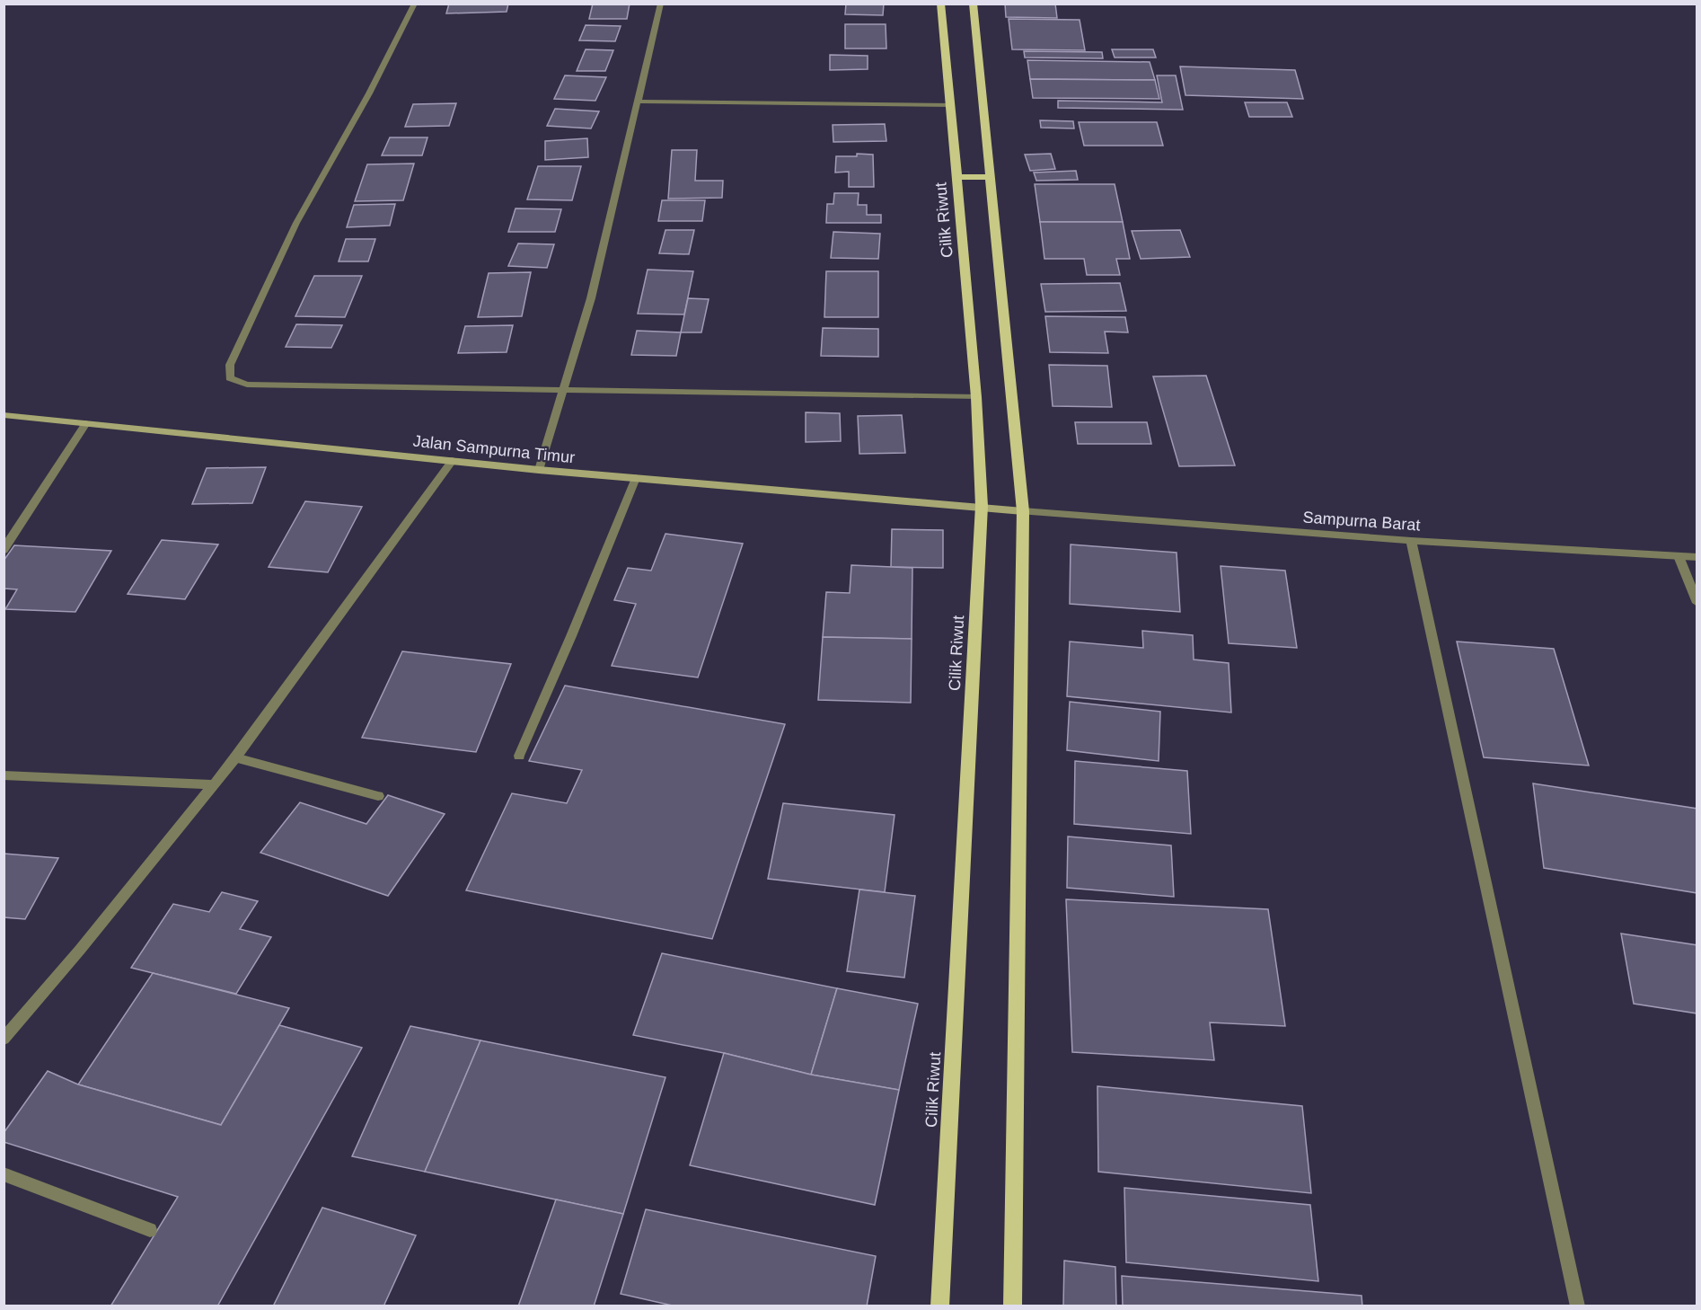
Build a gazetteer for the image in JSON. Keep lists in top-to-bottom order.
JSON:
{
  "streets": {
    "main road": ["Cilik Riwut"],
    "street": ["Jalan Sampurna Timur", "Sampurna Barat"]
  },
  "crossings": [
    ["Cilik Riwut", "Jalan Sampurna Timur"],
    ["Jalan Sampurna Timur", "Sampurna Barat"]
  ]
}
